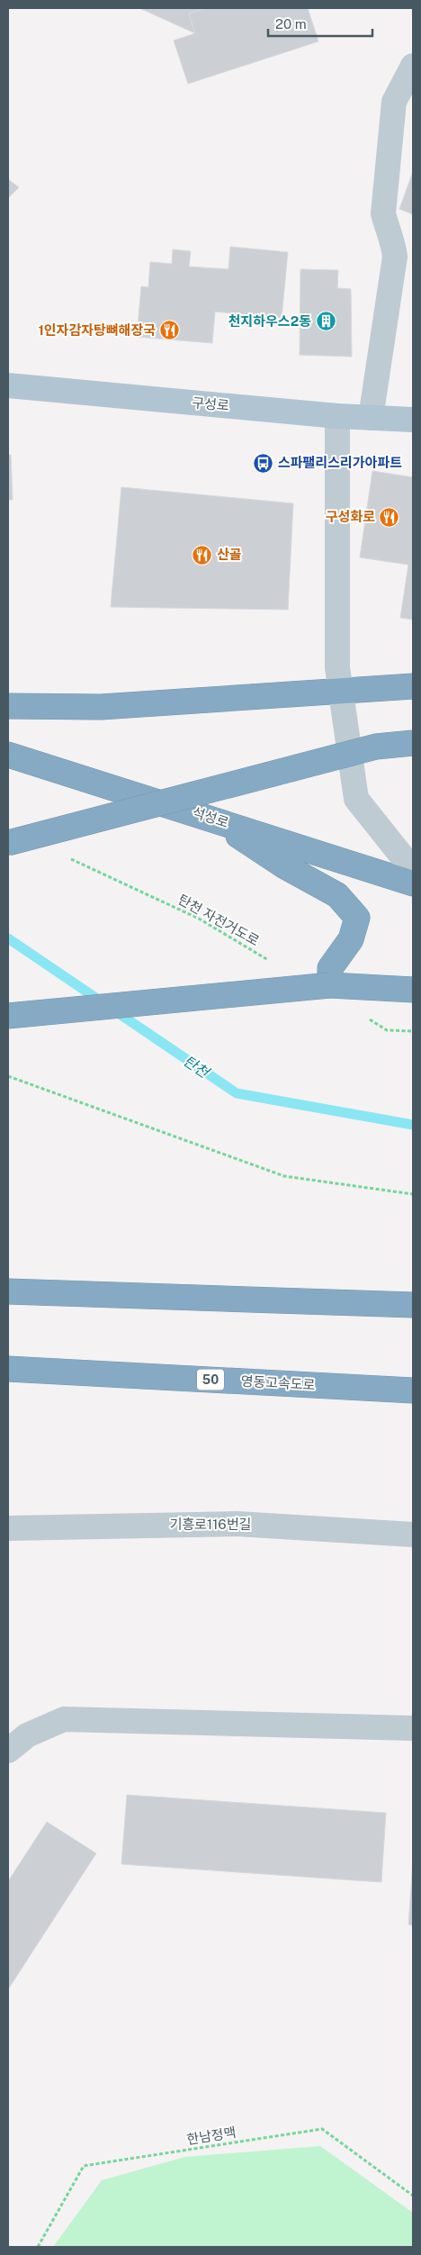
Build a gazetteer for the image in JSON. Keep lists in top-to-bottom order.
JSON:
{
  "streets": {
    "highway": ["석성로", "50", "영동고속도로"],
    "main road": ["구성로"],
    "street": ["기흥로116번길"],
    "path": ["탄천 자전거도로", "한남정맥"]
  },
  "water": ["탄천"],
  "places": {
    "building": ["천지하우스2동"],
    "restaurant": ["1인자감자탕뼈해장국", "구성화로", "산골"],
    "bus stop": ["스파팰리스리가아파트"]
  },
  "scale_bar": "20 m"
}
